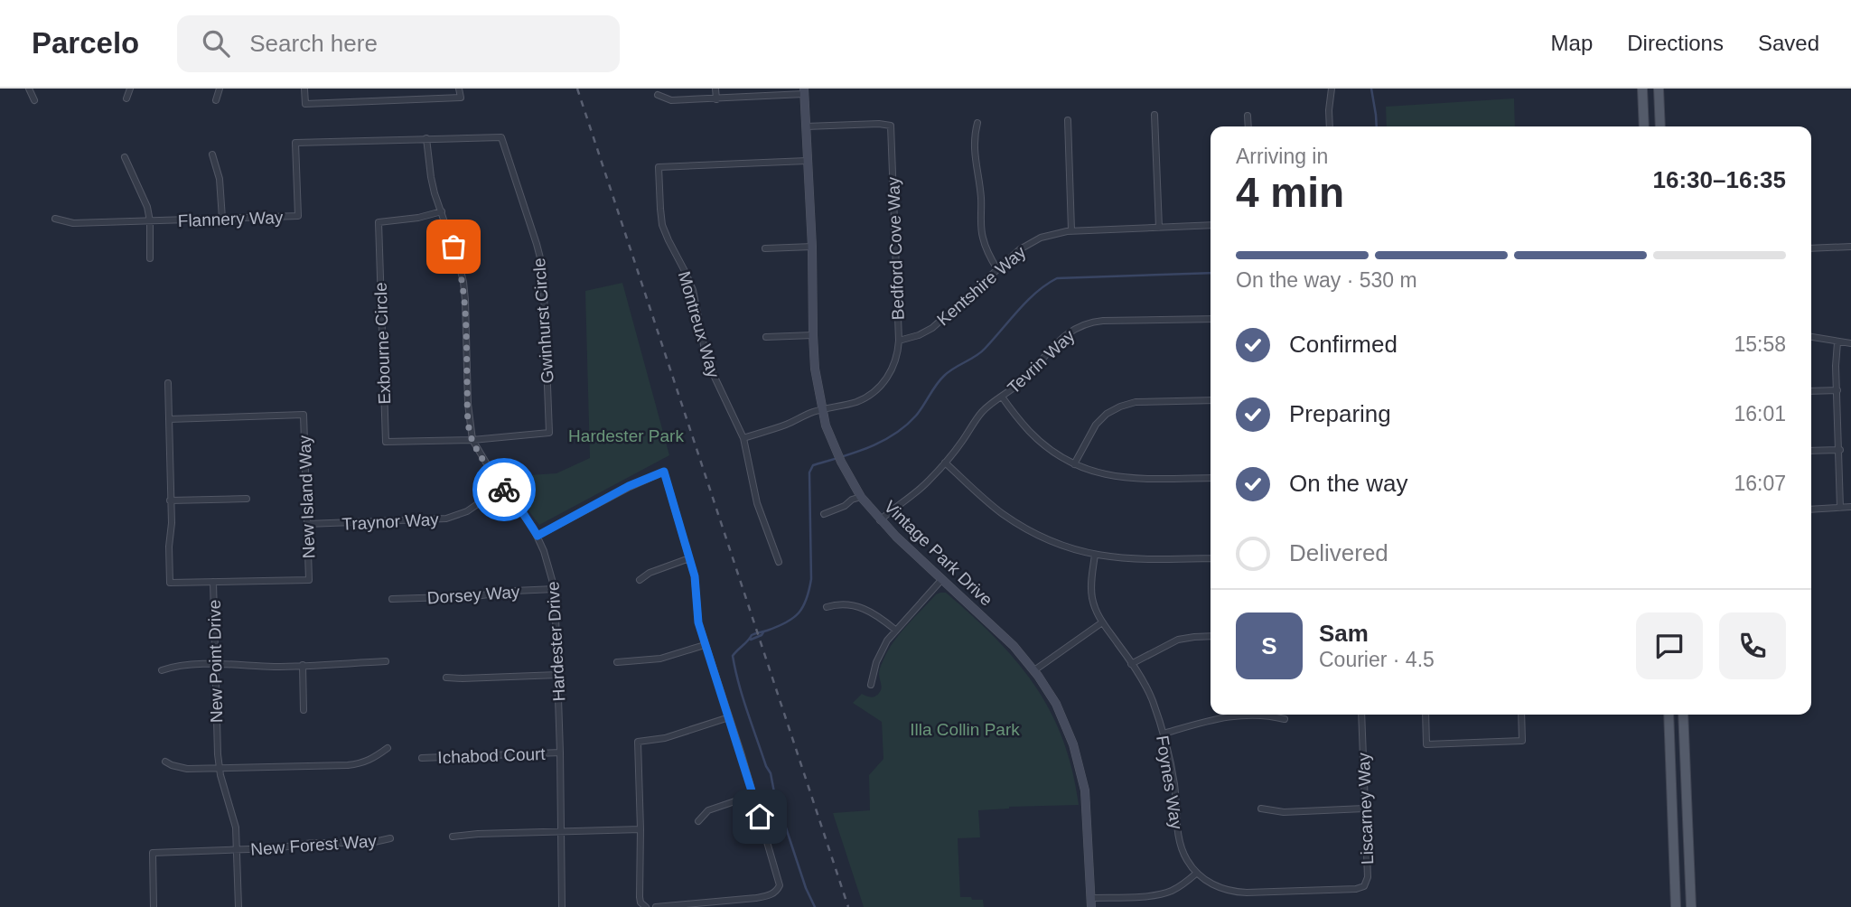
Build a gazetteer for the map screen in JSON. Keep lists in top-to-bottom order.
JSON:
{
  "streets": {
    "street": [
      "Flannery Way",
      "Bedford Cove Way",
      "Kentshire Way",
      "Gwinhurst Circle",
      "Montreux Way",
      "Exbourne Circle",
      "Tevrin Way",
      "New Island Way",
      "Traynor Way",
      "Vintage Park Drive",
      "Dorsey Way",
      "Hardester Drive",
      "New Point Drive",
      "Ichabod Court",
      "Foynes Way",
      "Liscarney Way",
      "New Forest Way"
    ]
  },
  "crossings": [
    ["Flannery Way", "Gwinhurst Circle"],
    ["Flannery Way", "Hardester Drive"],
    ["Bedford Cove Way", "Kentshire Way"],
    ["Bedford Cove Way", "Montreux Way"],
    ["Bedford Cove Way", "Vintage Park Drive"],
    ["Gwinhurst Circle", "Exbourne Circle"],
    ["Gwinhurst Circle", "Hardester Drive"],
    ["Montreux Way", "Vintage Park Drive"],
    ["Exbourne Circle", "Hardester Drive"],
    ["Tevrin Way", "Vintage Park Drive"],
    ["New Island Way", "Traynor Way"],
    ["New Island Way", "New Point Drive"],
    ["Traynor Way", "Hardester Drive"],
    ["Dorsey Way", "Hardester Drive"],
    ["Hardester Drive", "Ichabod Court"],
    ["New Point Drive", "New Forest Way"],
    ["Foynes Way", "Liscarney Way"]
  ],
  "parks": ["Hardester Park", "Illa Collin Park"],
  "page": {
    "header": "Parcelo",
    "search": "Search here",
    "nav": ["Map", "Directions", "Saved"],
    "heading": ["4 min", "Arriving in", "16:30–16:35"],
    "panel": ["Sam", "Courier · 4.5"],
    "bar": "On the way · 530 m",
    "list": [
      ["Confirmed", "15:58"],
      ["Preparing", "16:01"],
      ["On the way", "16:07"],
      "Delivered"
    ],
    "round": "S"
  }
}
